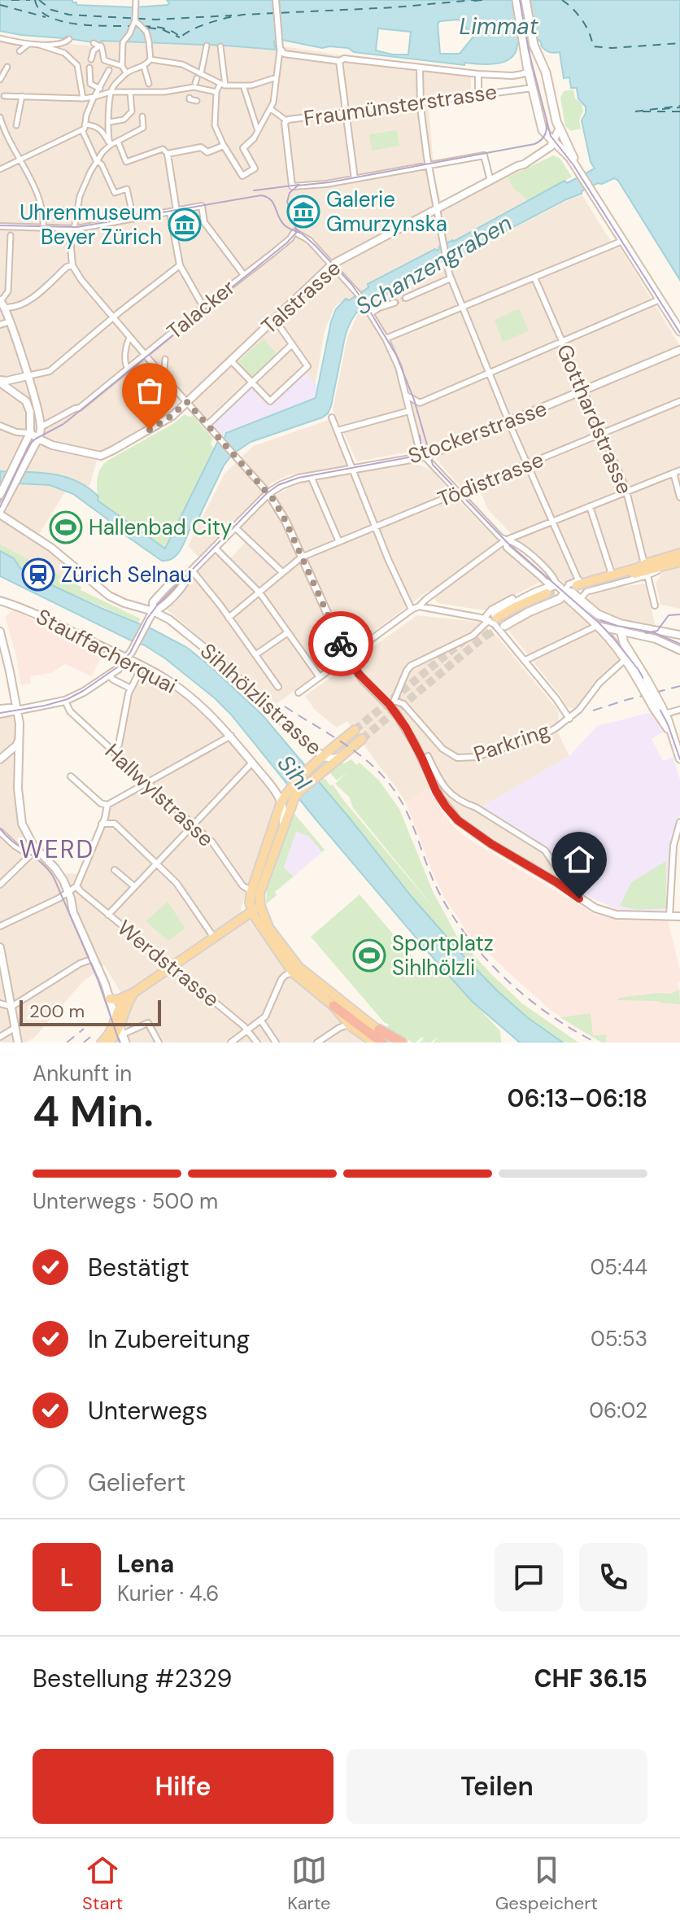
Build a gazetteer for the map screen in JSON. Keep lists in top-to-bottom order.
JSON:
{
  "streets": {
    "street": [
      "Fraumünsterstrasse",
      "Talstrasse",
      "Talacker",
      "Gotthardstrasse",
      "Stockerstrasse",
      "Tödistrasse",
      "Stauffacherquai",
      "Sihlhölzlistrasse",
      "Parkring",
      "Hallwylstrasse",
      "Werdstrasse"
    ]
  },
  "crossings": [
    ["Talstrasse", "Talacker"],
    ["Gotthardstrasse", "Stockerstrasse"],
    ["Gotthardstrasse", "Tödistrasse"]
  ],
  "districts": ["WERD"],
  "water": ["Limmat", "Schanzengraben", "Sihl"],
  "places": {
    "museum": ["Galerie Gmurzynska", "Uhrenmuseum Beyer Zürich"],
    "sports": ["Hallenbad City", "Sportplatz Sihlhölzli"],
    "station": ["Zürich Selnau"]
  },
  "scale_bar": "200 m",
  "page": {
    "scale": "200 m",
    "heading": ["4 Min.", "Ankunft in", "06:13–06:18"],
    "panel": [
      "Lena",
      "Kurier · 4.6",
      "Bestellung #2329",
      "CHF 36.15"
    ],
    "bar": "Unterwegs · 500 m",
    "list": [
      ["Bestätigt", "05:44"],
      ["In Zubereitung", "05:53"],
      ["Unterwegs", "06:02"],
      "Geliefert"
    ],
    "round": "L",
    "buttons": ["Hilfe", "Teilen"],
    "tabs": ["Start", "Karte", "Gespeichert"]
  }
}
